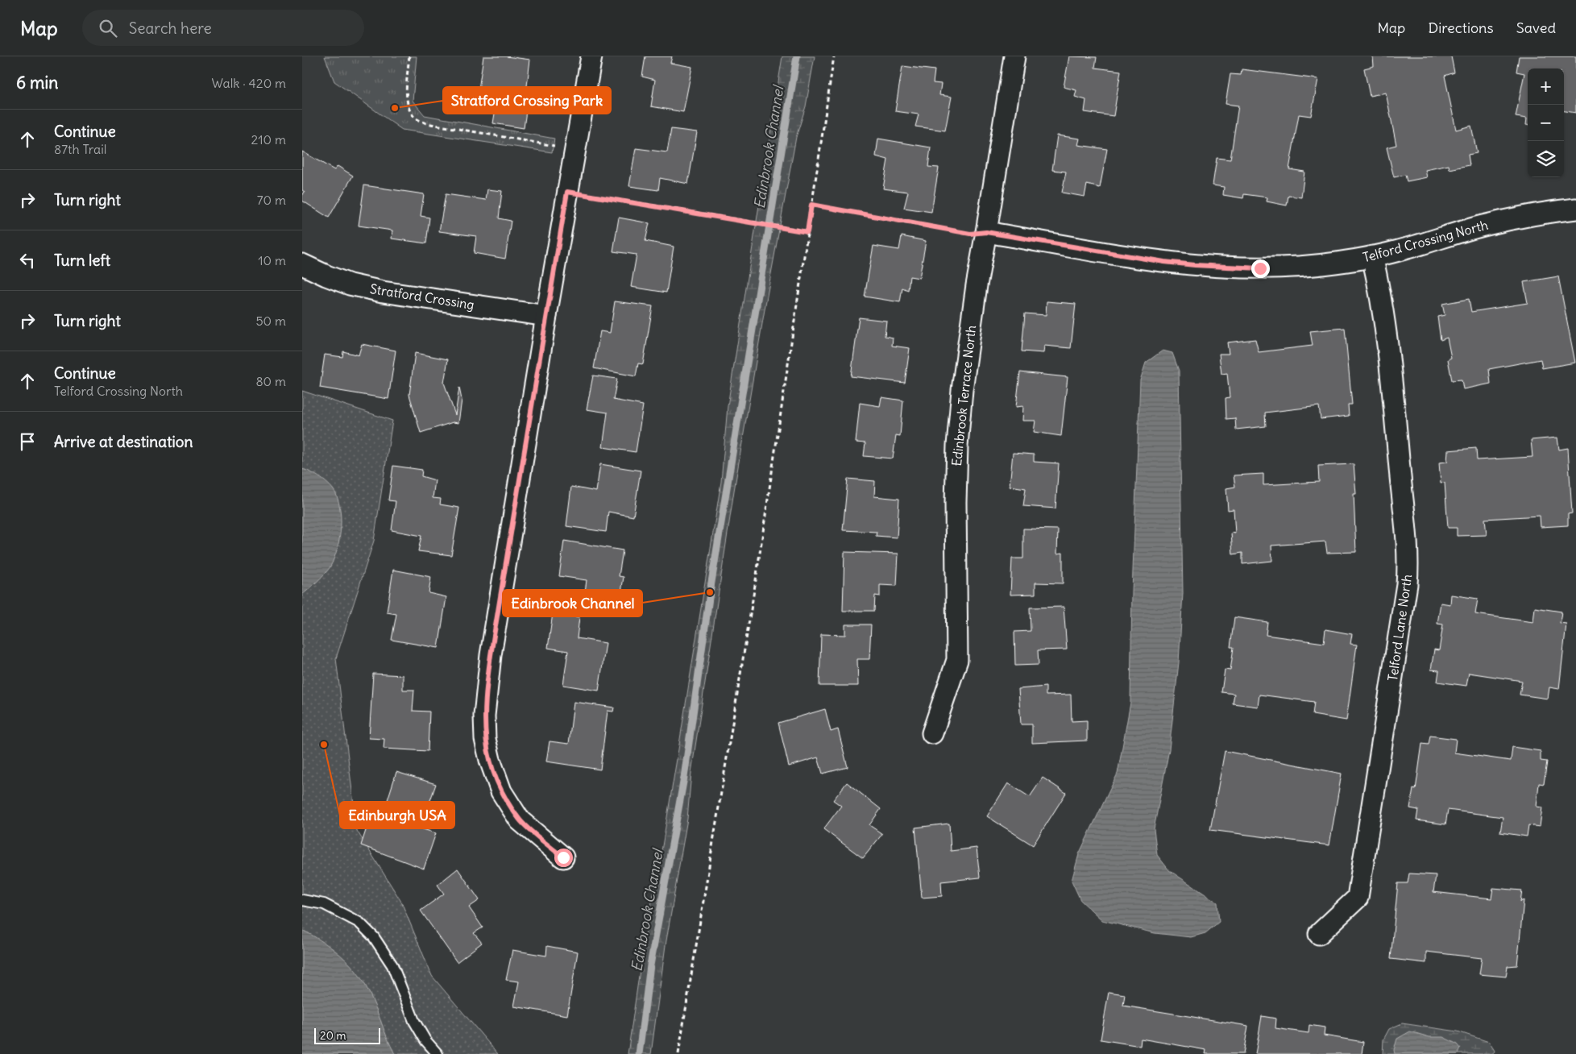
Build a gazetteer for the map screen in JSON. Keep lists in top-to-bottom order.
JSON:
{
  "streets": {
    "street": [
      "Telford Crossing North",
      "Stratford Crossing",
      "Edinbrook Terrace North",
      "Telford Lane North"
    ]
  },
  "crossings": [
    ["Telford Crossing North", "Edinbrook Terrace North"],
    ["Telford Crossing North", "Telford Lane North"]
  ],
  "water": ["Edinbrook Channel"],
  "places": ["Stratford Crossing Park", "Edinbrook Channel", "Edinburgh USA"],
  "scale_bar": "20 m",
  "page": {
    "header": "Map",
    "search": "Search here",
    "nav": ["Map", "Directions", "Saved"],
    "heading": ["6 min", "Walk · 420 m"],
    "map_buttons": ["+", "−"],
    "list": [
      ["Continue", "87th Trail", "210 m"],
      ["Turn right", "70 m"],
      ["Turn left", "10 m"],
      ["Turn right", "50 m"],
      ["Continue", "Telford Crossing North", "80 m"],
      "Arrive at destination"
    ],
    "scale": "20 m"
  }
}
